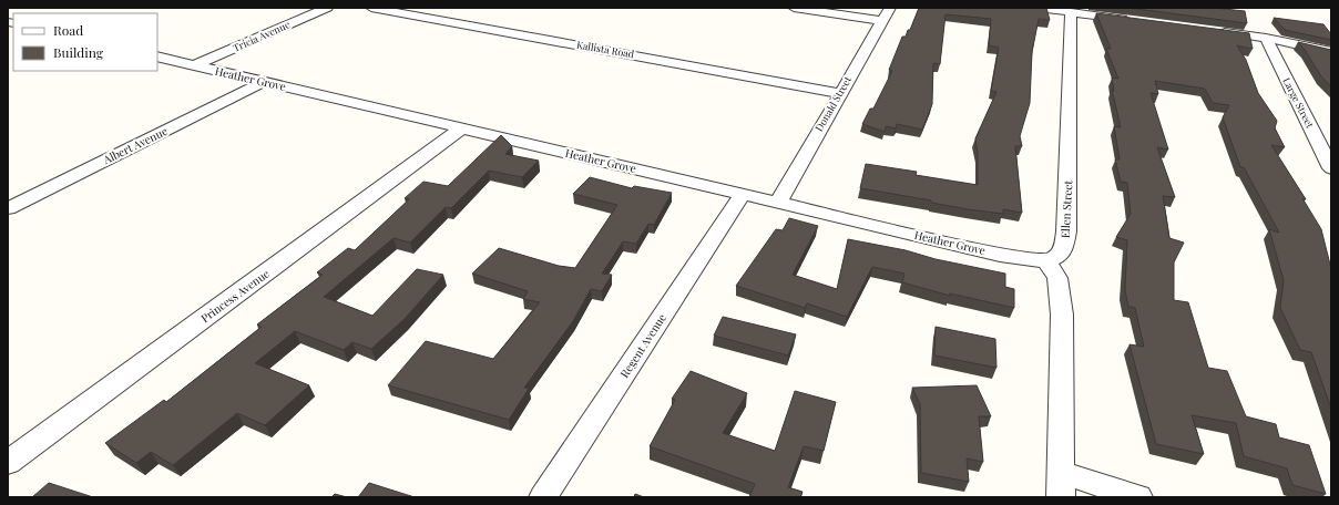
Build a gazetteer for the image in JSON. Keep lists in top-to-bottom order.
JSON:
{
  "streets": {
    "street": [
      "Tricia Avenue",
      "Kallista Road",
      "Heather Grove",
      "Large Street",
      "Donald Street",
      "Albert Avenue",
      "Ellen Street",
      "Princess Avenue",
      "Regent Avenue"
    ]
  },
  "crossings": [
    ["Tricia Avenue", "Heather Grove"],
    ["Kallista Road", "Donald Street"],
    ["Heather Grove", "Donald Street"],
    ["Heather Grove", "Albert Avenue"],
    ["Heather Grove", "Ellen Street"],
    ["Heather Grove", "Princess Avenue"],
    ["Heather Grove", "Regent Avenue"]
  ],
  "legend": ["Road", "Building"]
}
